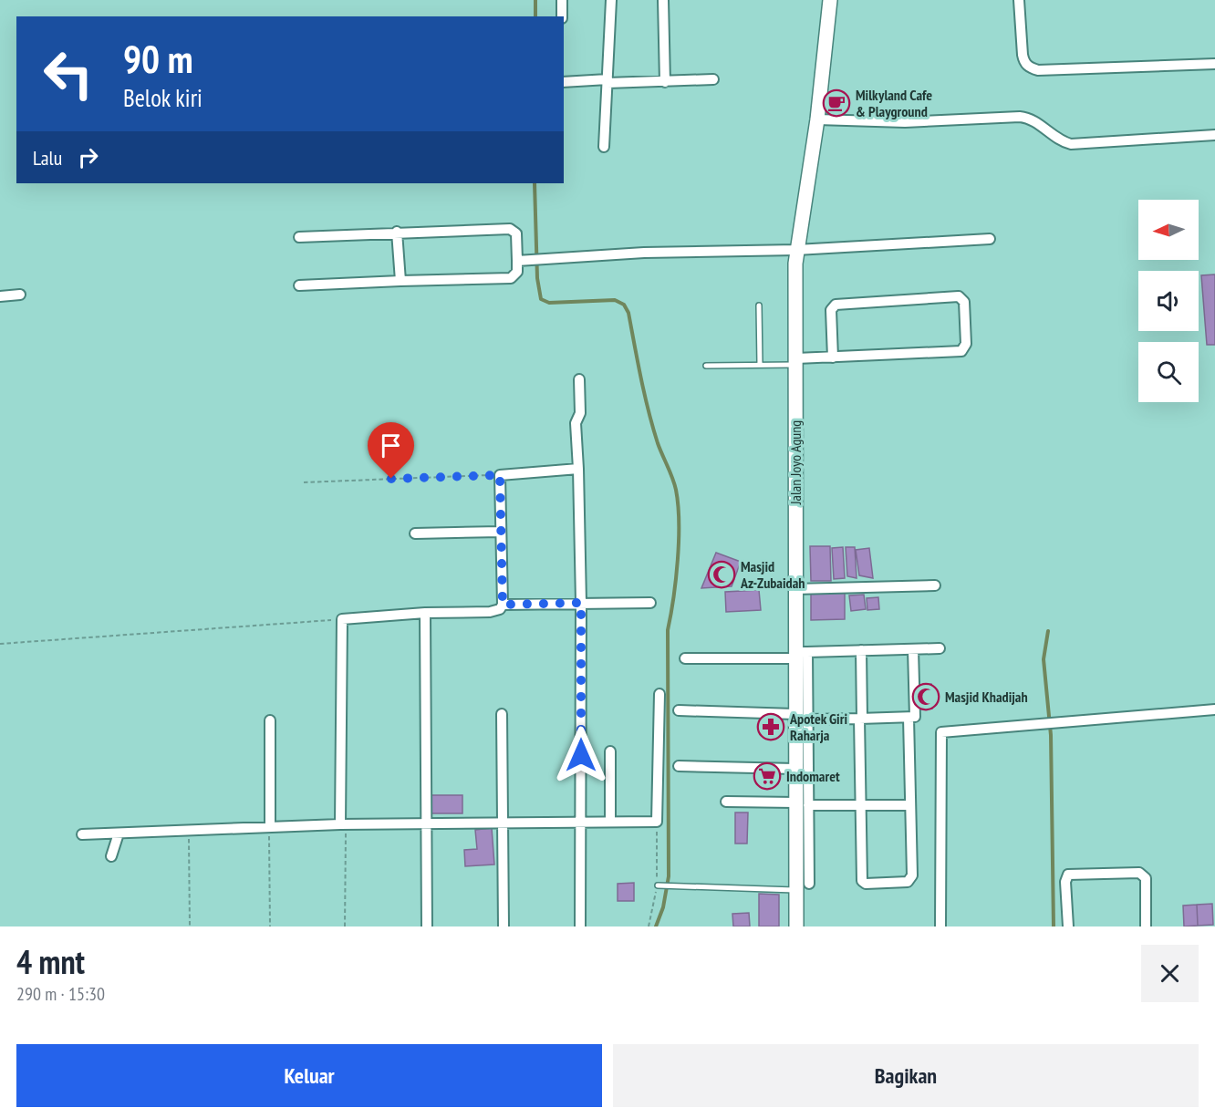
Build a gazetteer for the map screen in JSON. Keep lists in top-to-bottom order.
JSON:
{
  "streets": {
    "main road": ["Jalan Joyo Agung"]
  },
  "places": {
    "cafe": ["Milkyland Cafe & Playground"],
    "mosque": ["Masjid Az-Zubaidah", "Masjid Khadijah"],
    "pharmacy": ["Apotek Giri Raharja"],
    "supermarket": ["Indomaret"]
  },
  "north": "left",
  "page": {
    "turn": ["90 m", "Belok kiri"],
    "then": "Lalu",
    "heading": ["4 mnt", "290 m · 15:30"],
    "buttons": ["Keluar", "Bagikan"]
  }
}
